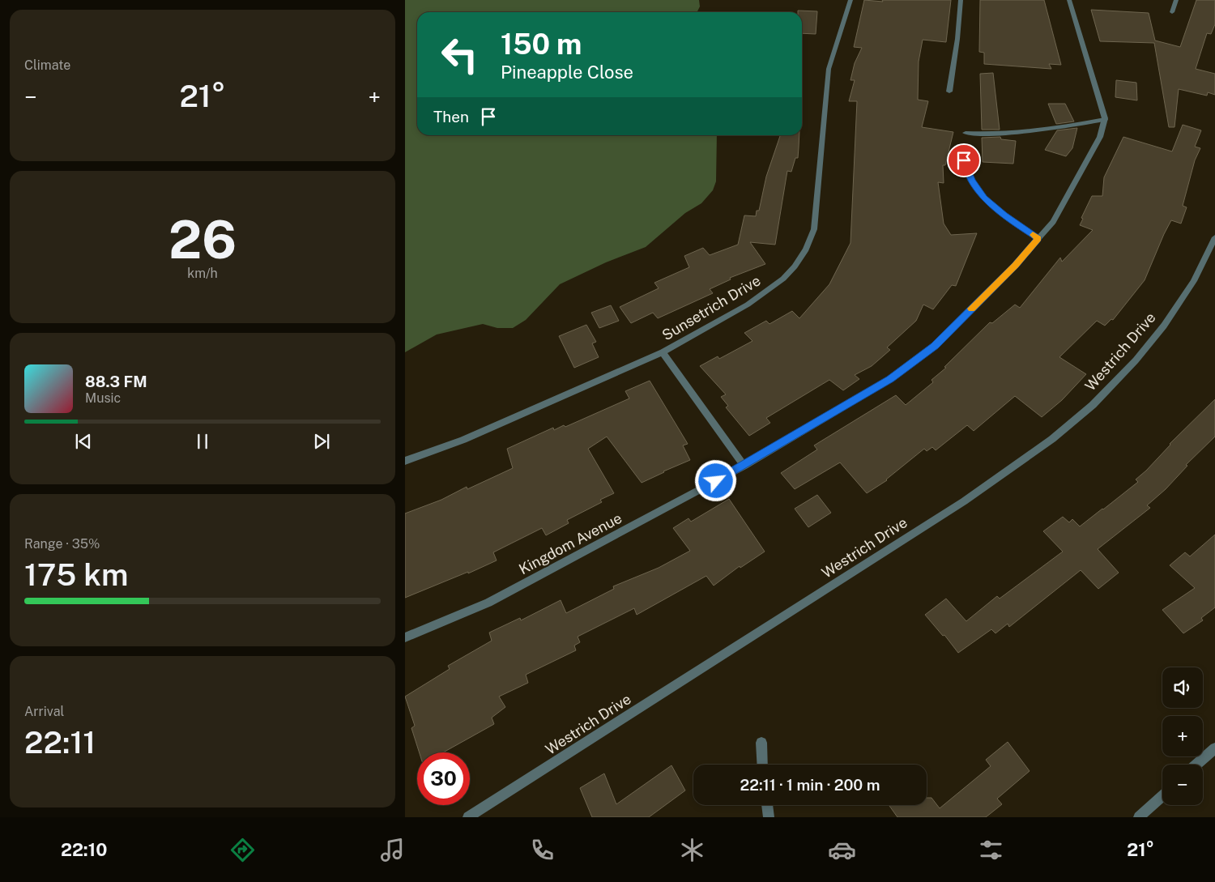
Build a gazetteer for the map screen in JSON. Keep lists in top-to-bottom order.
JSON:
{
  "streets": {
    "street": ["Sunsetrich Drive", "Westrich Drive", "Kingdom Avenue"]
  },
  "page": {
    "tile": [
      "Climate",
      ["26", "km/h"],
      ["Range · 35%", "175 km"],
      ["Arrival", "22:11"]
    ],
    "turn": ["150 m", "Pineapple Close"],
    "heat": ["−", "21°", "+"],
    "then": "Then",
    "song": ["88.3 FM", "Music"],
    "map_buttons": ["+", "−"],
    "limit": "30",
    "trip": "22:11 · 1 min · 200 m",
    "tabs": ["22:10", "21°"]
  }
}
